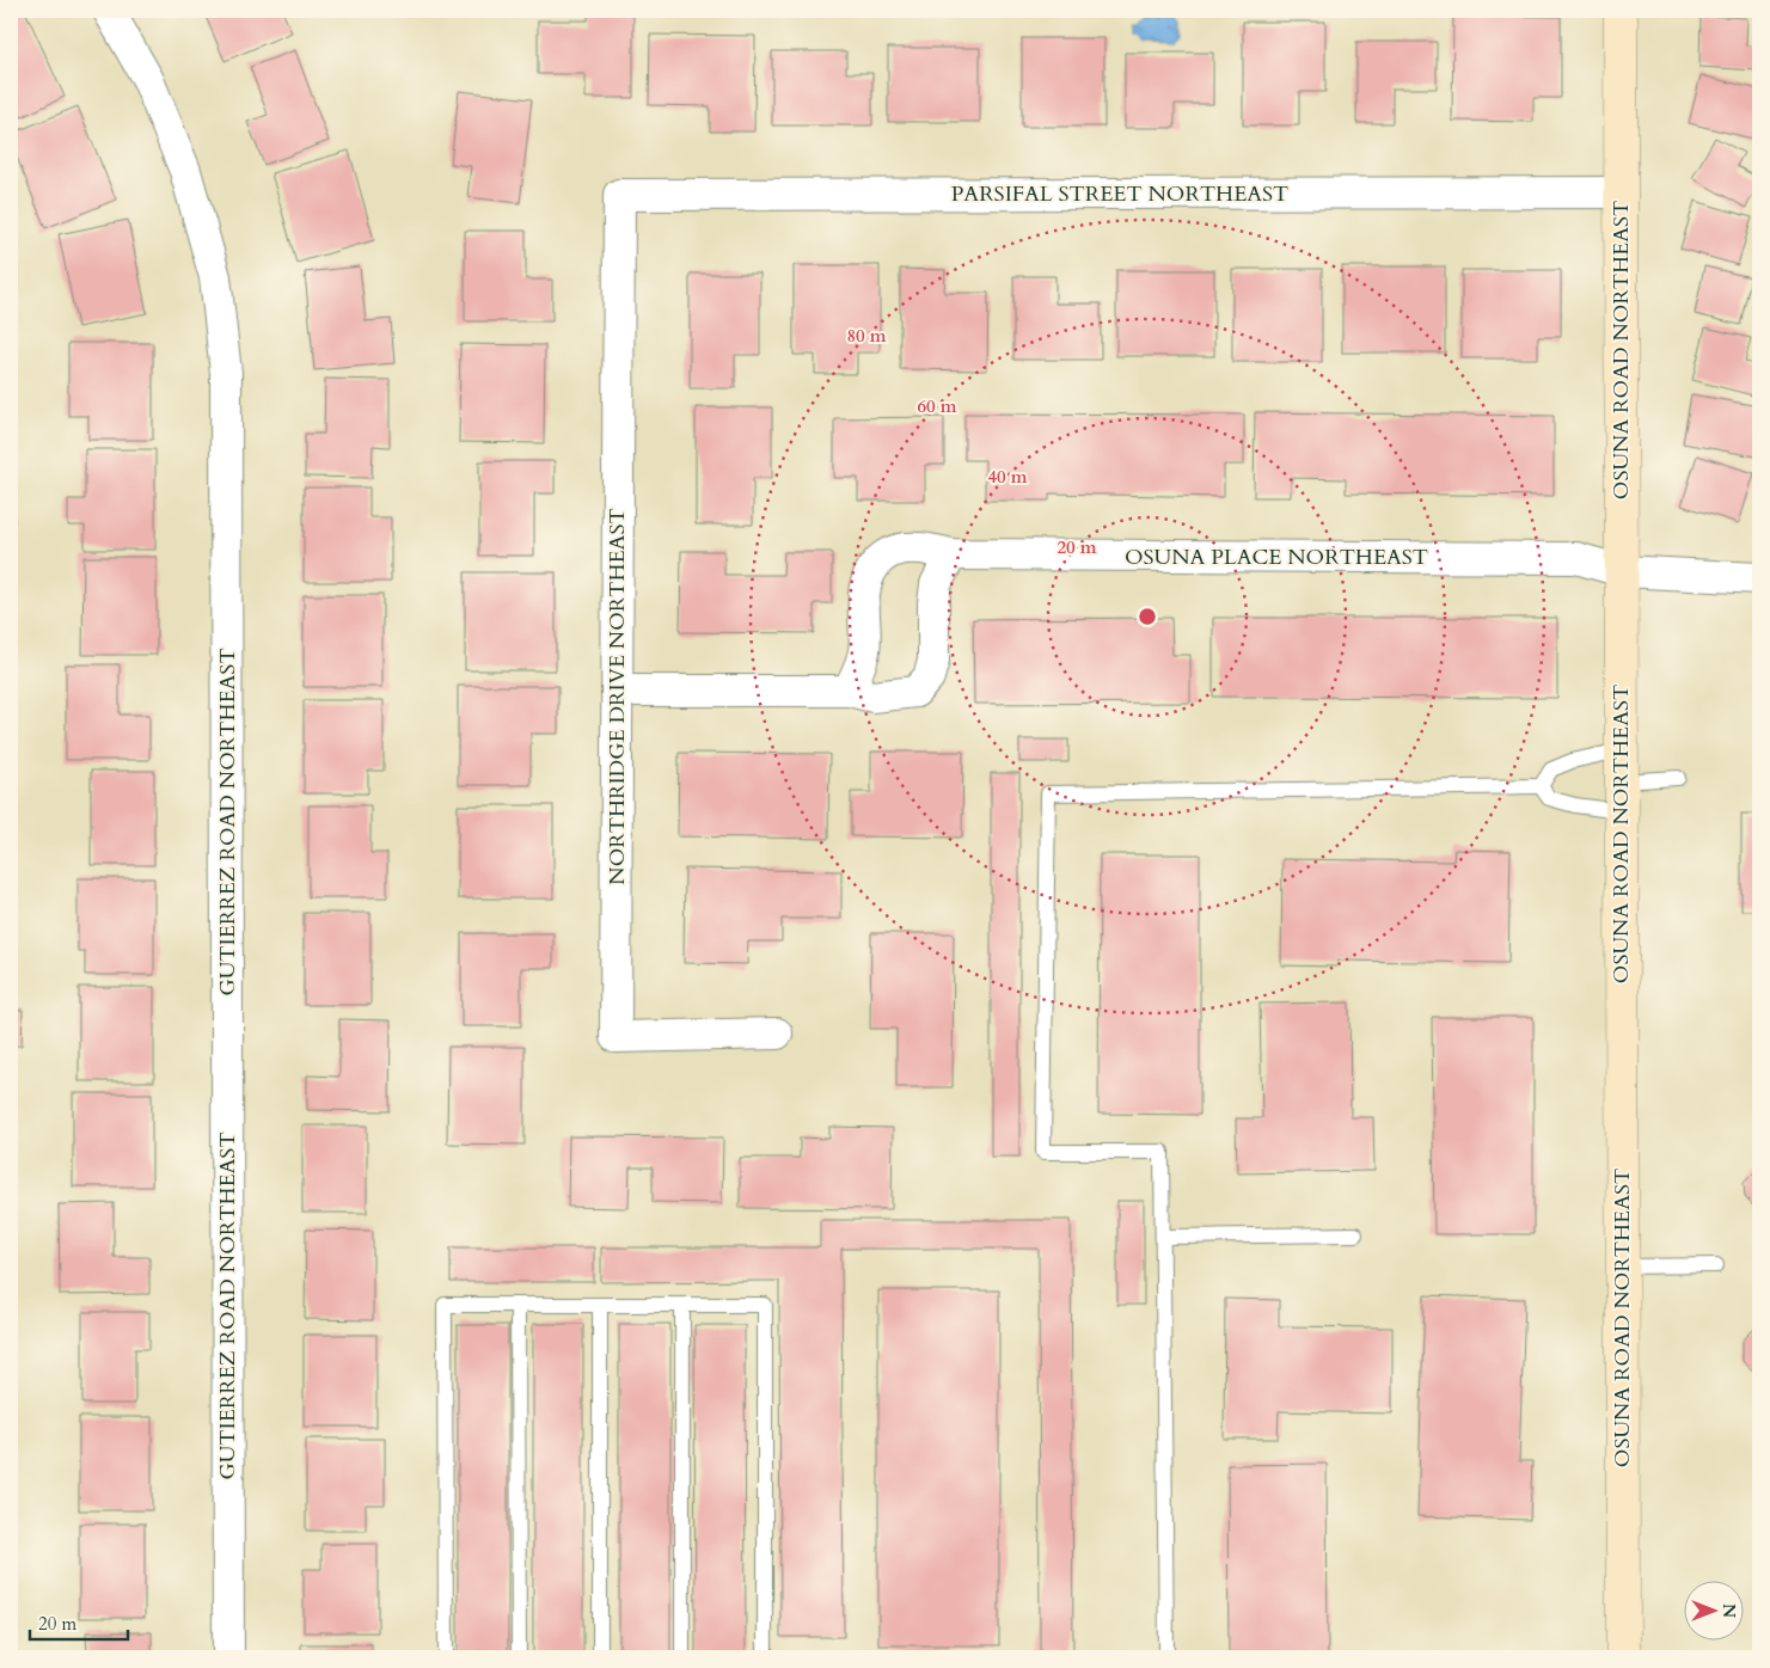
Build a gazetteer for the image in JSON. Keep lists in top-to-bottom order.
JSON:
{
  "streets": {
    "street": [
      "PARSIFAL STREET NORTHEAST",
      "OSUNA ROAD NORTHEAST",
      "OSUNA PLACE NORTHEAST",
      "NORTHRIDGE DRIVE NORTHEAST",
      "GUTIERREZ ROAD NORTHEAST"
    ]
  },
  "crossings": [
    ["PARSIFAL STREET NORTHEAST", "OSUNA ROAD NORTHEAST"],
    ["PARSIFAL STREET NORTHEAST", "NORTHRIDGE DRIVE NORTHEAST"],
    ["OSUNA ROAD NORTHEAST", "OSUNA PLACE NORTHEAST"]
  ],
  "scale_bar": "20 m",
  "north": "right",
  "rings": [
    "80 m",
    "60 m",
    "40 m",
    "20 m"
  ]
}
